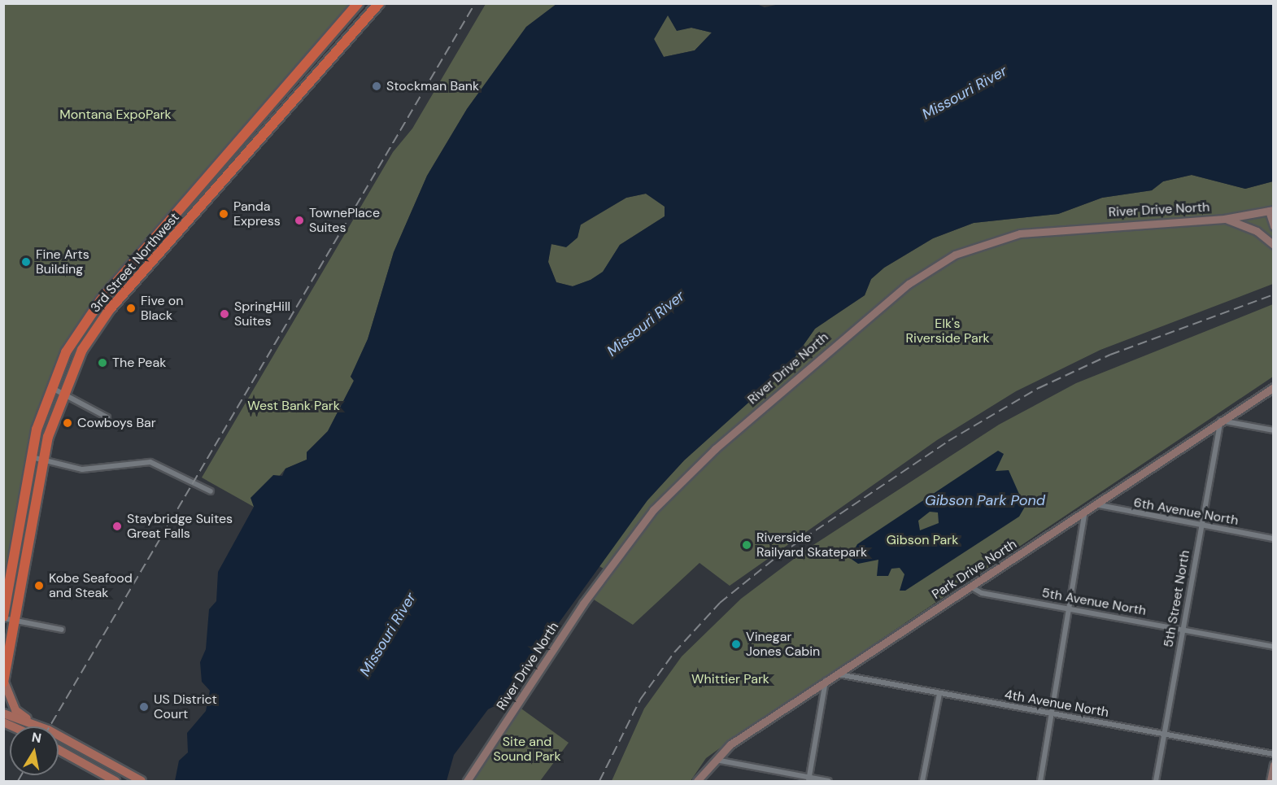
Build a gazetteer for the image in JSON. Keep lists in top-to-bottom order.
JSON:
{
  "streets": {
    "highway": ["3rd Street Northwest"],
    "main road": ["River Drive North", "Park Drive North"],
    "street": [
      "6th Avenue North",
      "5th Street North",
      "5th Avenue North",
      "4th Avenue North"
    ]
  },
  "crossings": [
    ["6th Avenue North", "Park Drive North"],
    ["6th Avenue North", "5th Street North"],
    ["Park Drive North", "5th Street North"],
    ["Park Drive North", "5th Avenue North"],
    ["Park Drive North", "4th Avenue North"],
    ["5th Street North", "5th Avenue North"],
    ["5th Street North", "4th Avenue North"]
  ],
  "water": ["Missouri River", "Gibson Park Pond"],
  "parks": [
    "Montana ExpoPark",
    "Elk's Riverside Park",
    "West Bank Park",
    "Gibson Park",
    "Whittier Park",
    "Site and Sound Park"
  ],
  "places": [
    "Stockman Bank",
    "Panda Express",
    "TownePlace Suites",
    "Fine Arts Building",
    "Five on Black",
    "SpringHill Suites",
    "The Peak",
    "Cowboys Bar",
    "Staybridge Suites Great Falls",
    "Riverside Railyard Skatepark",
    "Kobe Seafood and Steak",
    "Vinegar Jones Cabin",
    "US District Court"
  ],
  "north": "top"
}
